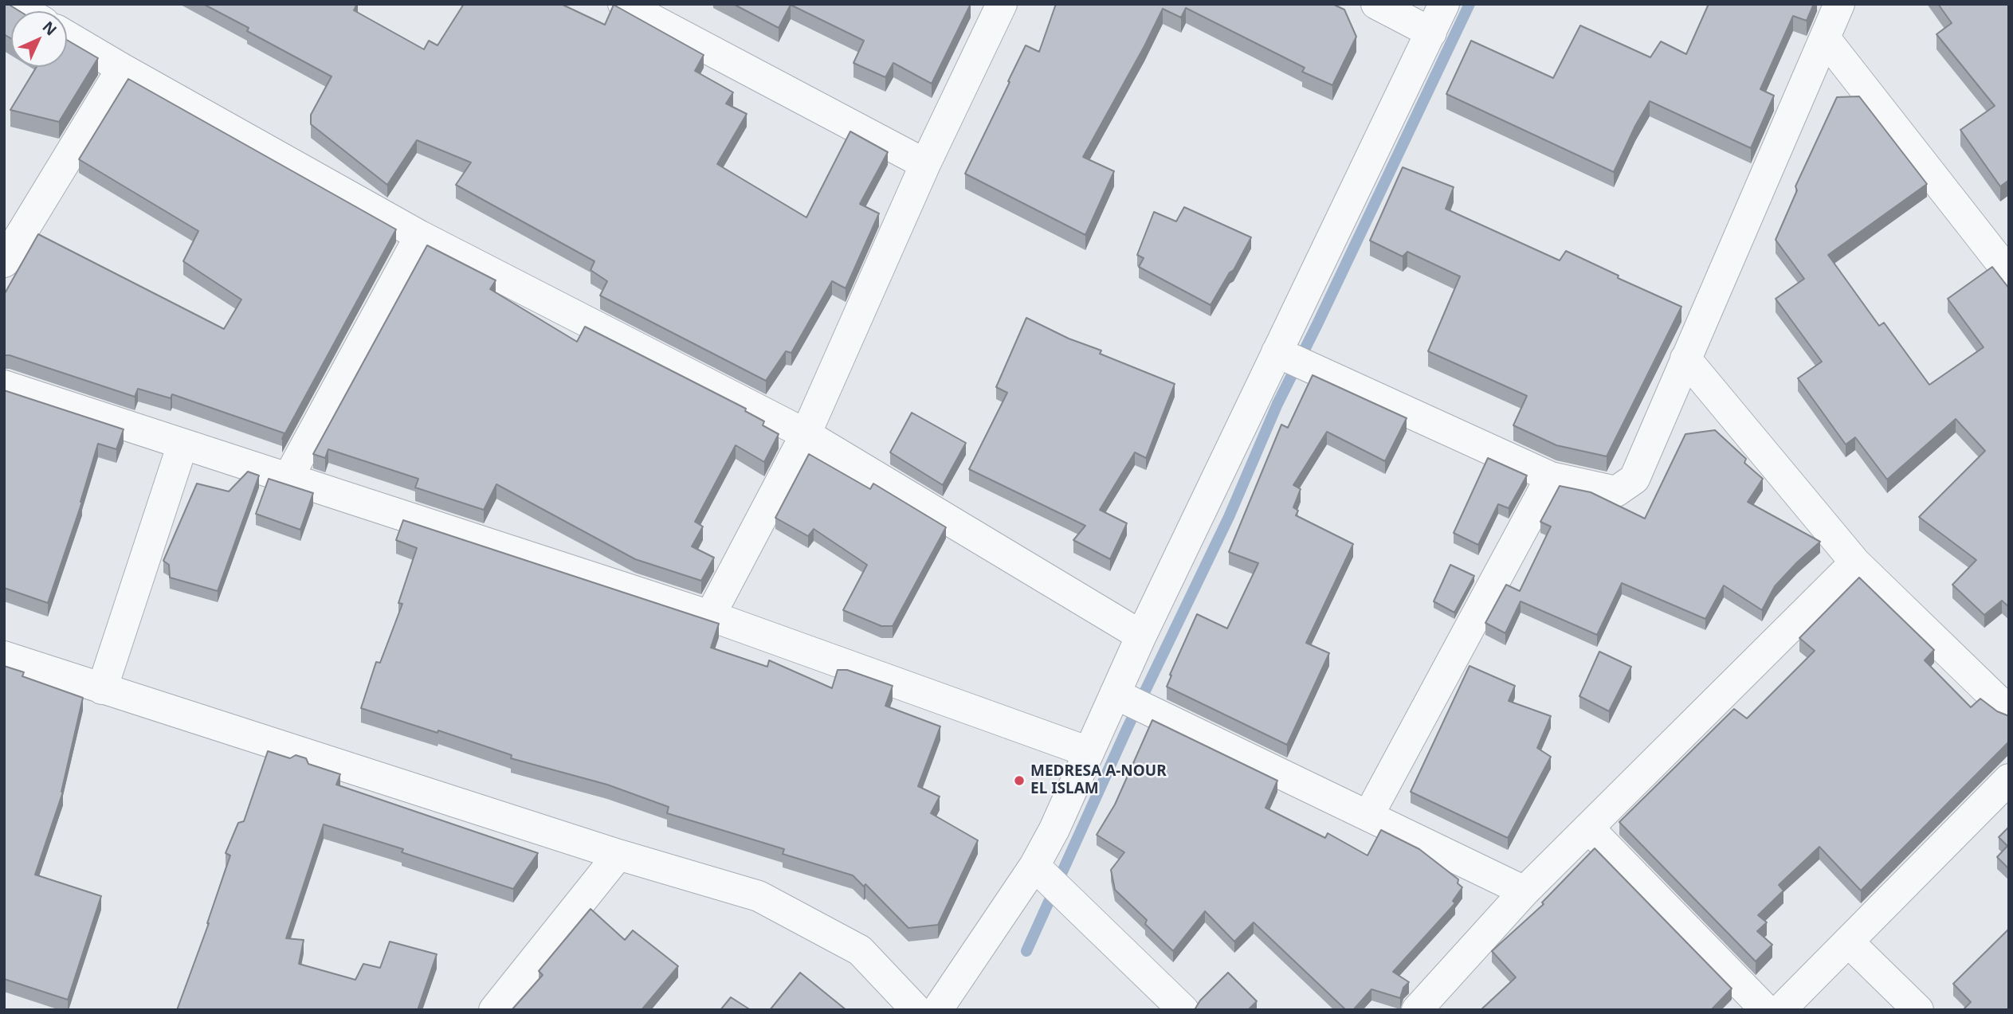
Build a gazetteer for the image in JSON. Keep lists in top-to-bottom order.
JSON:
{
  "places": ["MEDRESA A-NOUR EL ISLAM"],
  "north": "top right"
}
